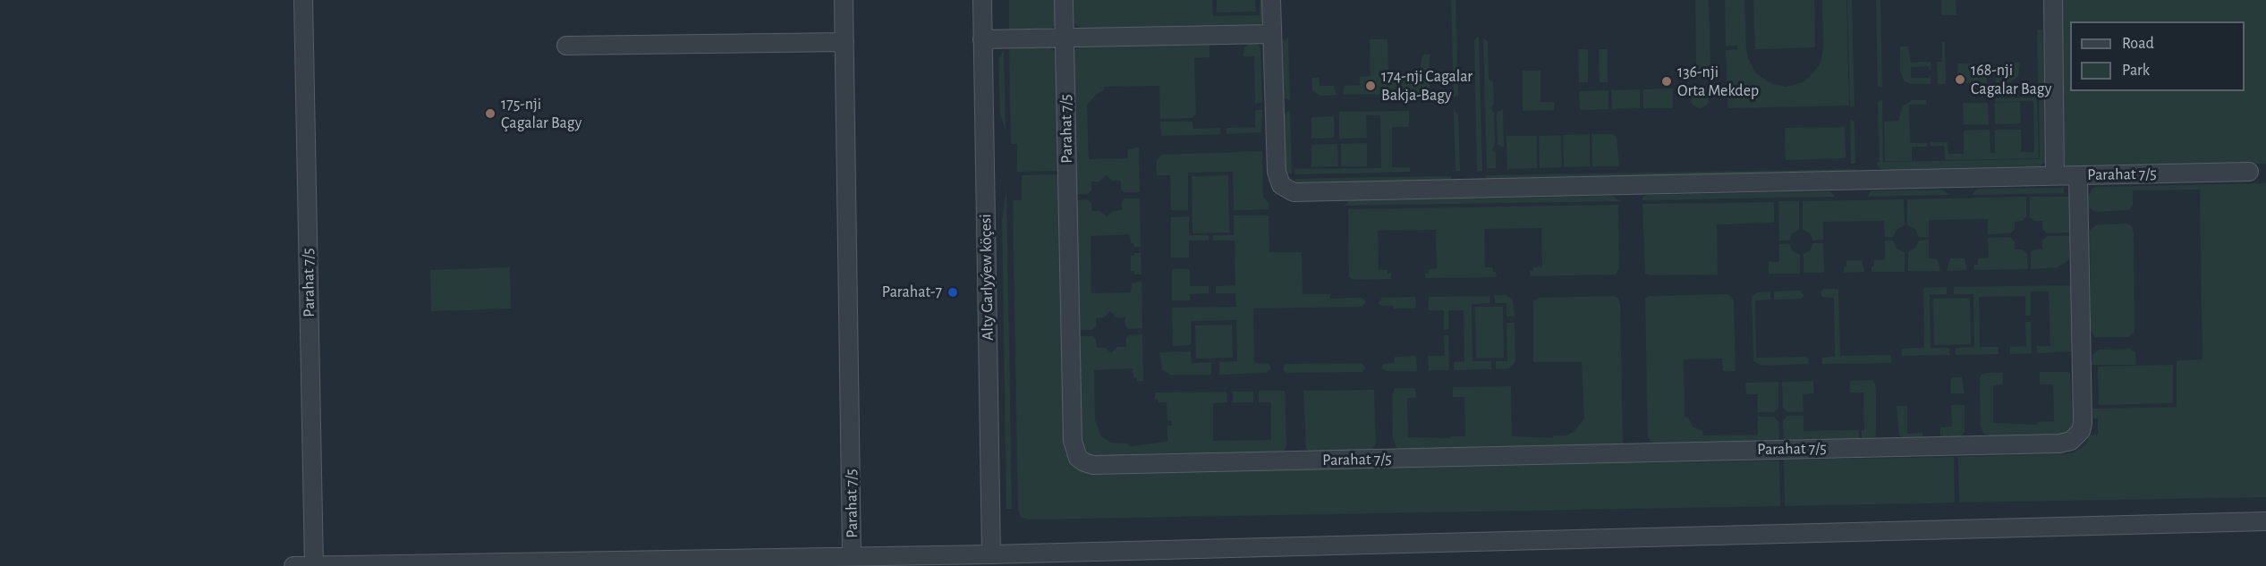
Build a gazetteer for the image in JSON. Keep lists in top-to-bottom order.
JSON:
{
  "streets": {
    "street": ["Parahat 7/5", "Alty Garlyýew köçesi"]
  },
  "places": [
    "168-nji Cagalar Bagy",
    "136-nji Orta Mekdep",
    "174-nji Cagalar Bakja-Bagy",
    "175-nji Çagalar Bagy",
    "Parahat-7"
  ],
  "legend": ["Road", "Park"]
}
